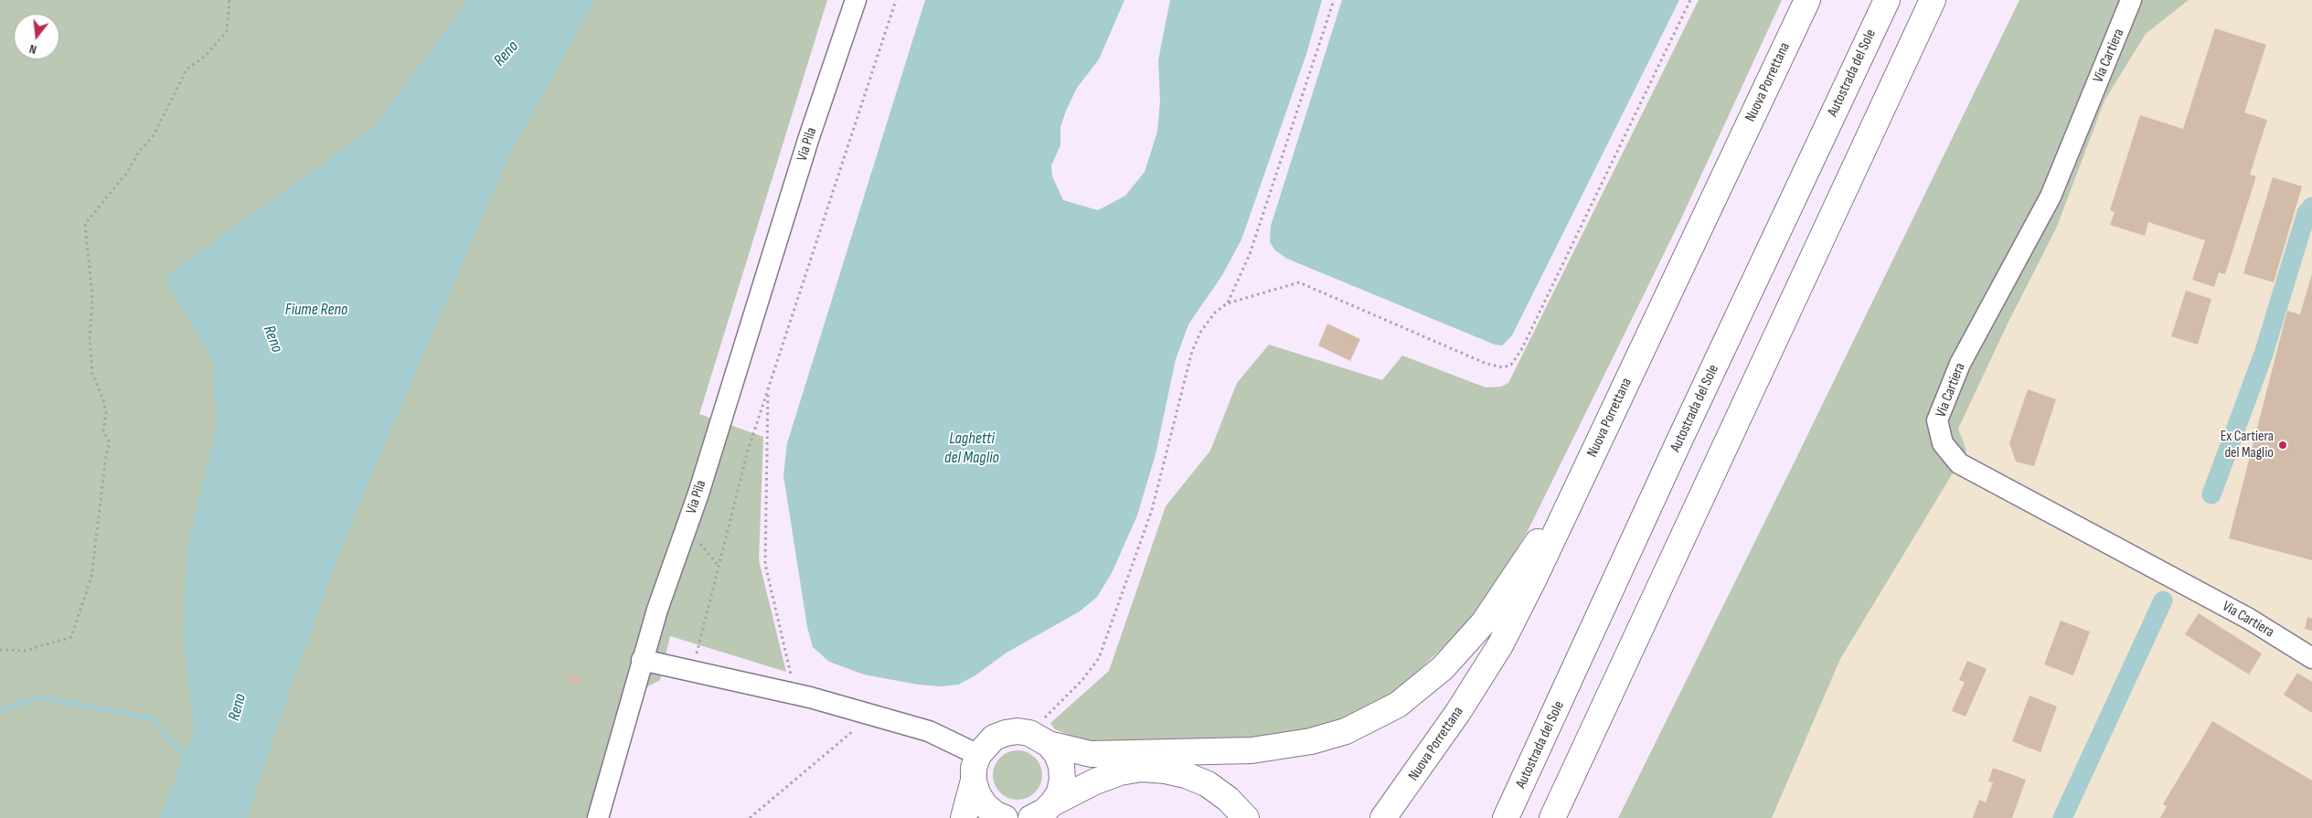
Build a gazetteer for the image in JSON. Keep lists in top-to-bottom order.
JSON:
{
  "streets": {
    "highway": ["Autostrada del Sole", "Nuova Porrettana"],
    "street": ["Via Cartiera", "Via Pila"]
  },
  "water": ["Reno", "Fiume Reno", "Laghetti del Maglio"],
  "places": ["Ex Cartiera del Maglio"],
  "north": "bottom"
}
